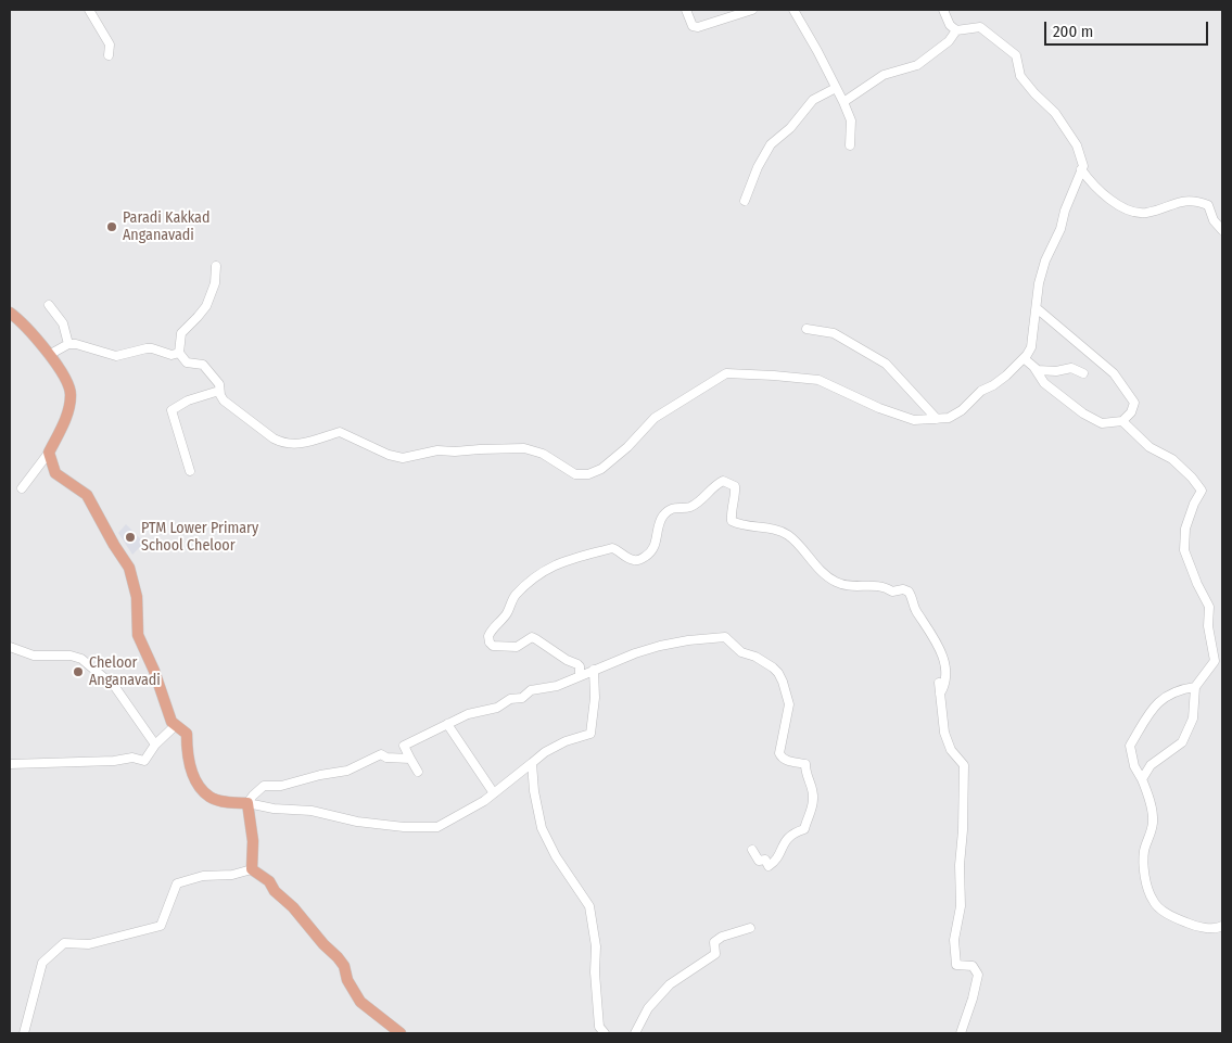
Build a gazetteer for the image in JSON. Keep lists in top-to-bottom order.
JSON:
{
  "places": ["Paradi Kakkad Anganavadi", "PTM Lower Primary School Cheloor", "Cheloor Anganavadi"],
  "scale_bar": "200 m"
}
